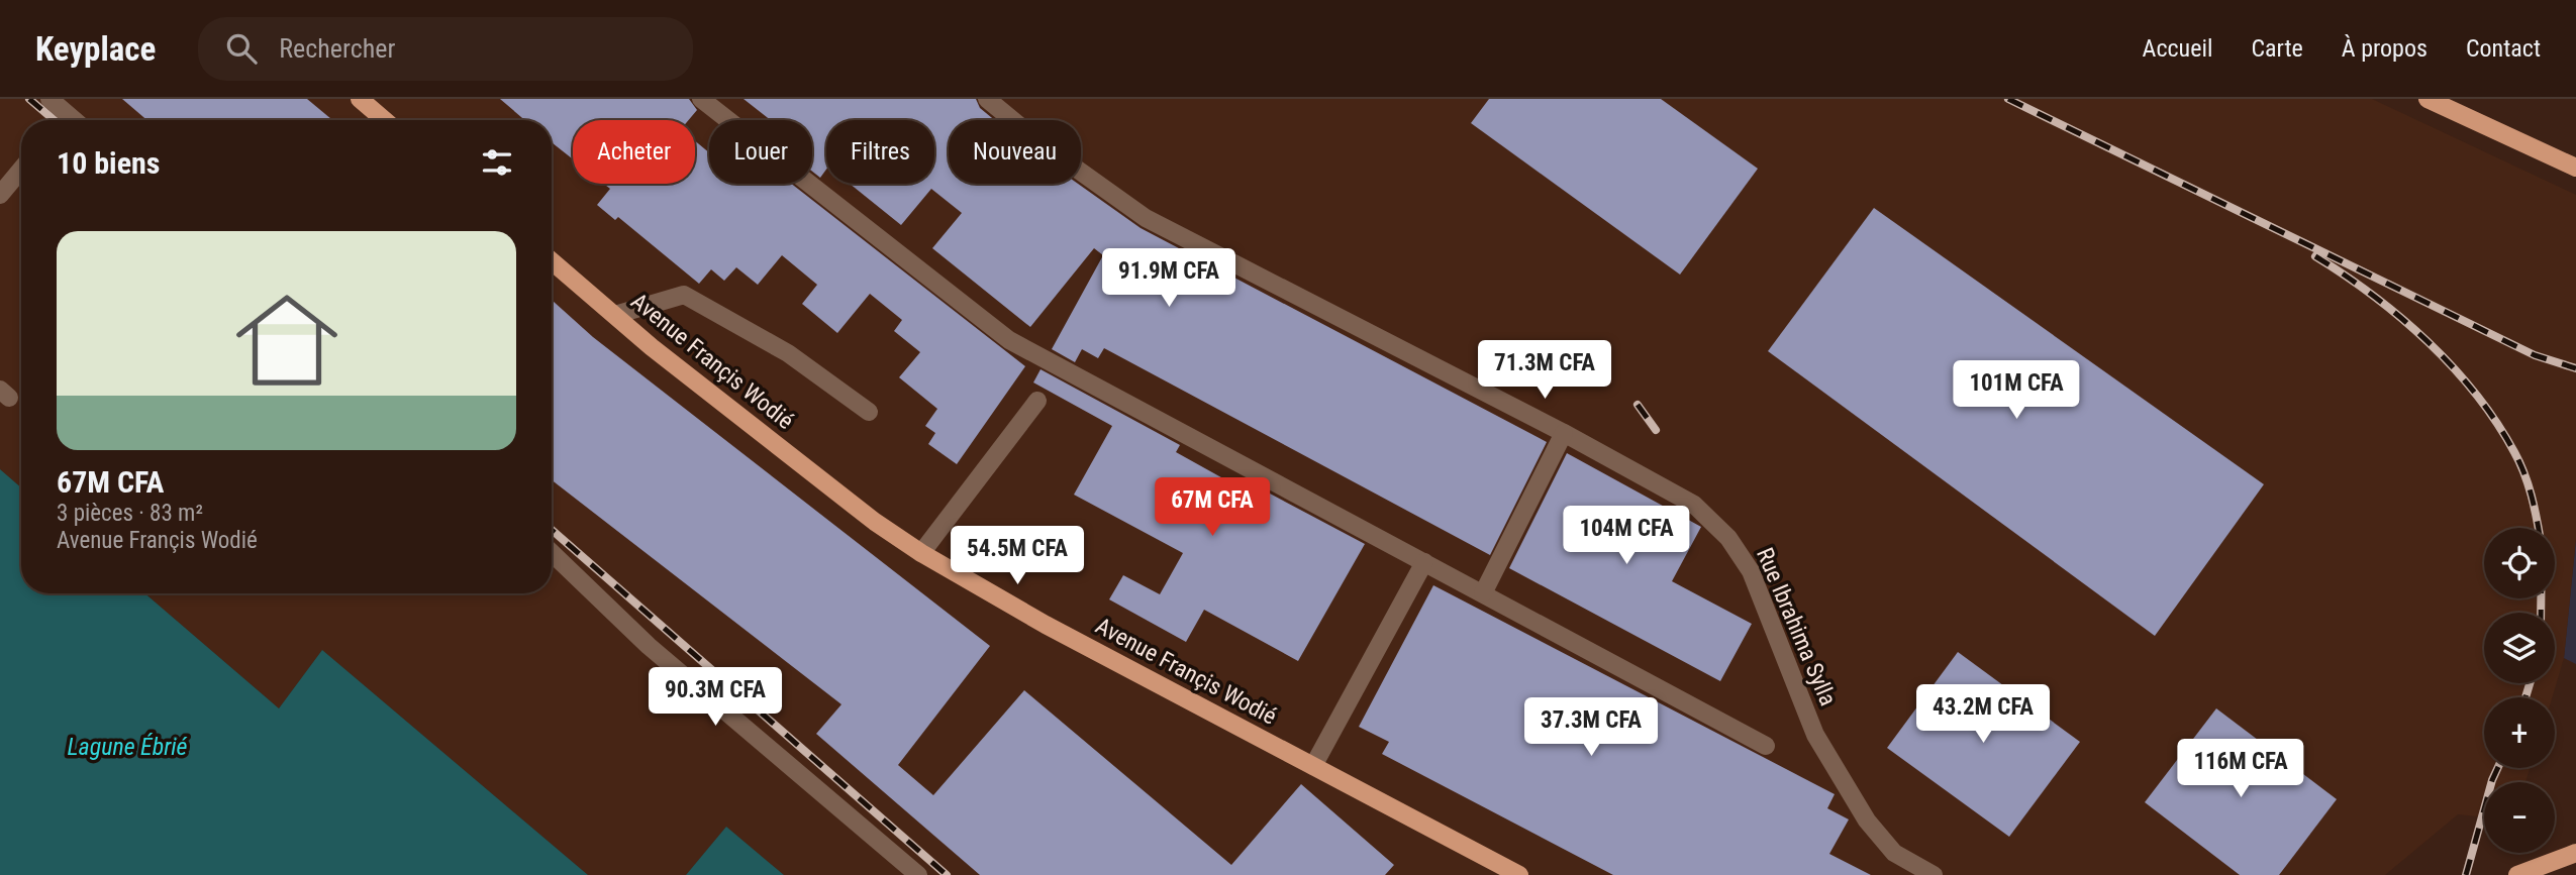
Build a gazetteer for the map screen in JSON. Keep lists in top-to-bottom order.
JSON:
{
  "streets": {
    "main road": ["Avenue Françis Wodié"],
    "street": ["Rue Ibrahima Sylla"]
  },
  "water": ["Lagune Ébrié"],
  "page": {
    "header": "Keyplace",
    "search": "Rechercher",
    "nav": [
      "Accueil",
      "Carte",
      "À propos",
      "Contact"
    ],
    "chip": [
      "Acheter",
      "Louer",
      "Filtres",
      "Nouveau"
    ],
    "heading": "10 biens",
    "list": [
      {
        "name": "67M CFA",
        "note": "3 pièces · 83 m² · Avenue Françis Wodié"
      }
    ],
    "price": [
      "91.9M CFA",
      "71.3M CFA",
      "101M CFA",
      "67M CFA",
      "104M CFA",
      "54.5M CFA",
      "90.3M CFA",
      "43.2M CFA",
      "37.3M CFA",
      "116M CFA"
    ],
    "map_buttons": ["+", "−"]
  }
}
